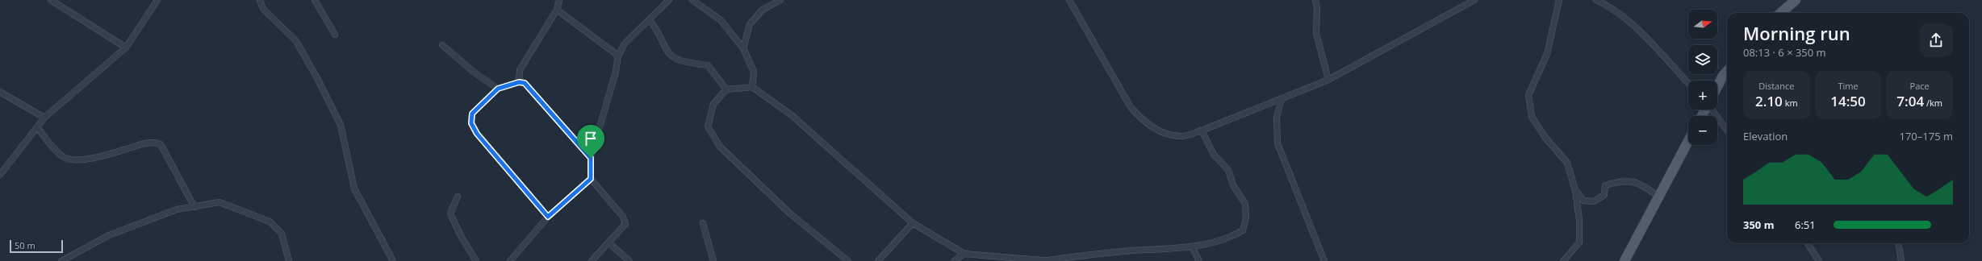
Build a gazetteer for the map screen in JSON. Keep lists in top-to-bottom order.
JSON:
{
  "scale_bar": "50 m",
  "north": "right",
  "page": {
    "map_buttons": ["+", "−"],
    "heading": ["Morning run", "08:13 · 6 × 350 m"],
    "stats": [
      ["Distance", "2.10 km"],
      ["Time", "14:50"],
      ["Pace", "7:04 /km"]
    ],
    "chart": ["Elevation", "170–175 m"],
    "list": [
      {
        "name": "350 m",
        "note": "6:51"
      }
    ],
    "scale": "50 m"
  }
}
